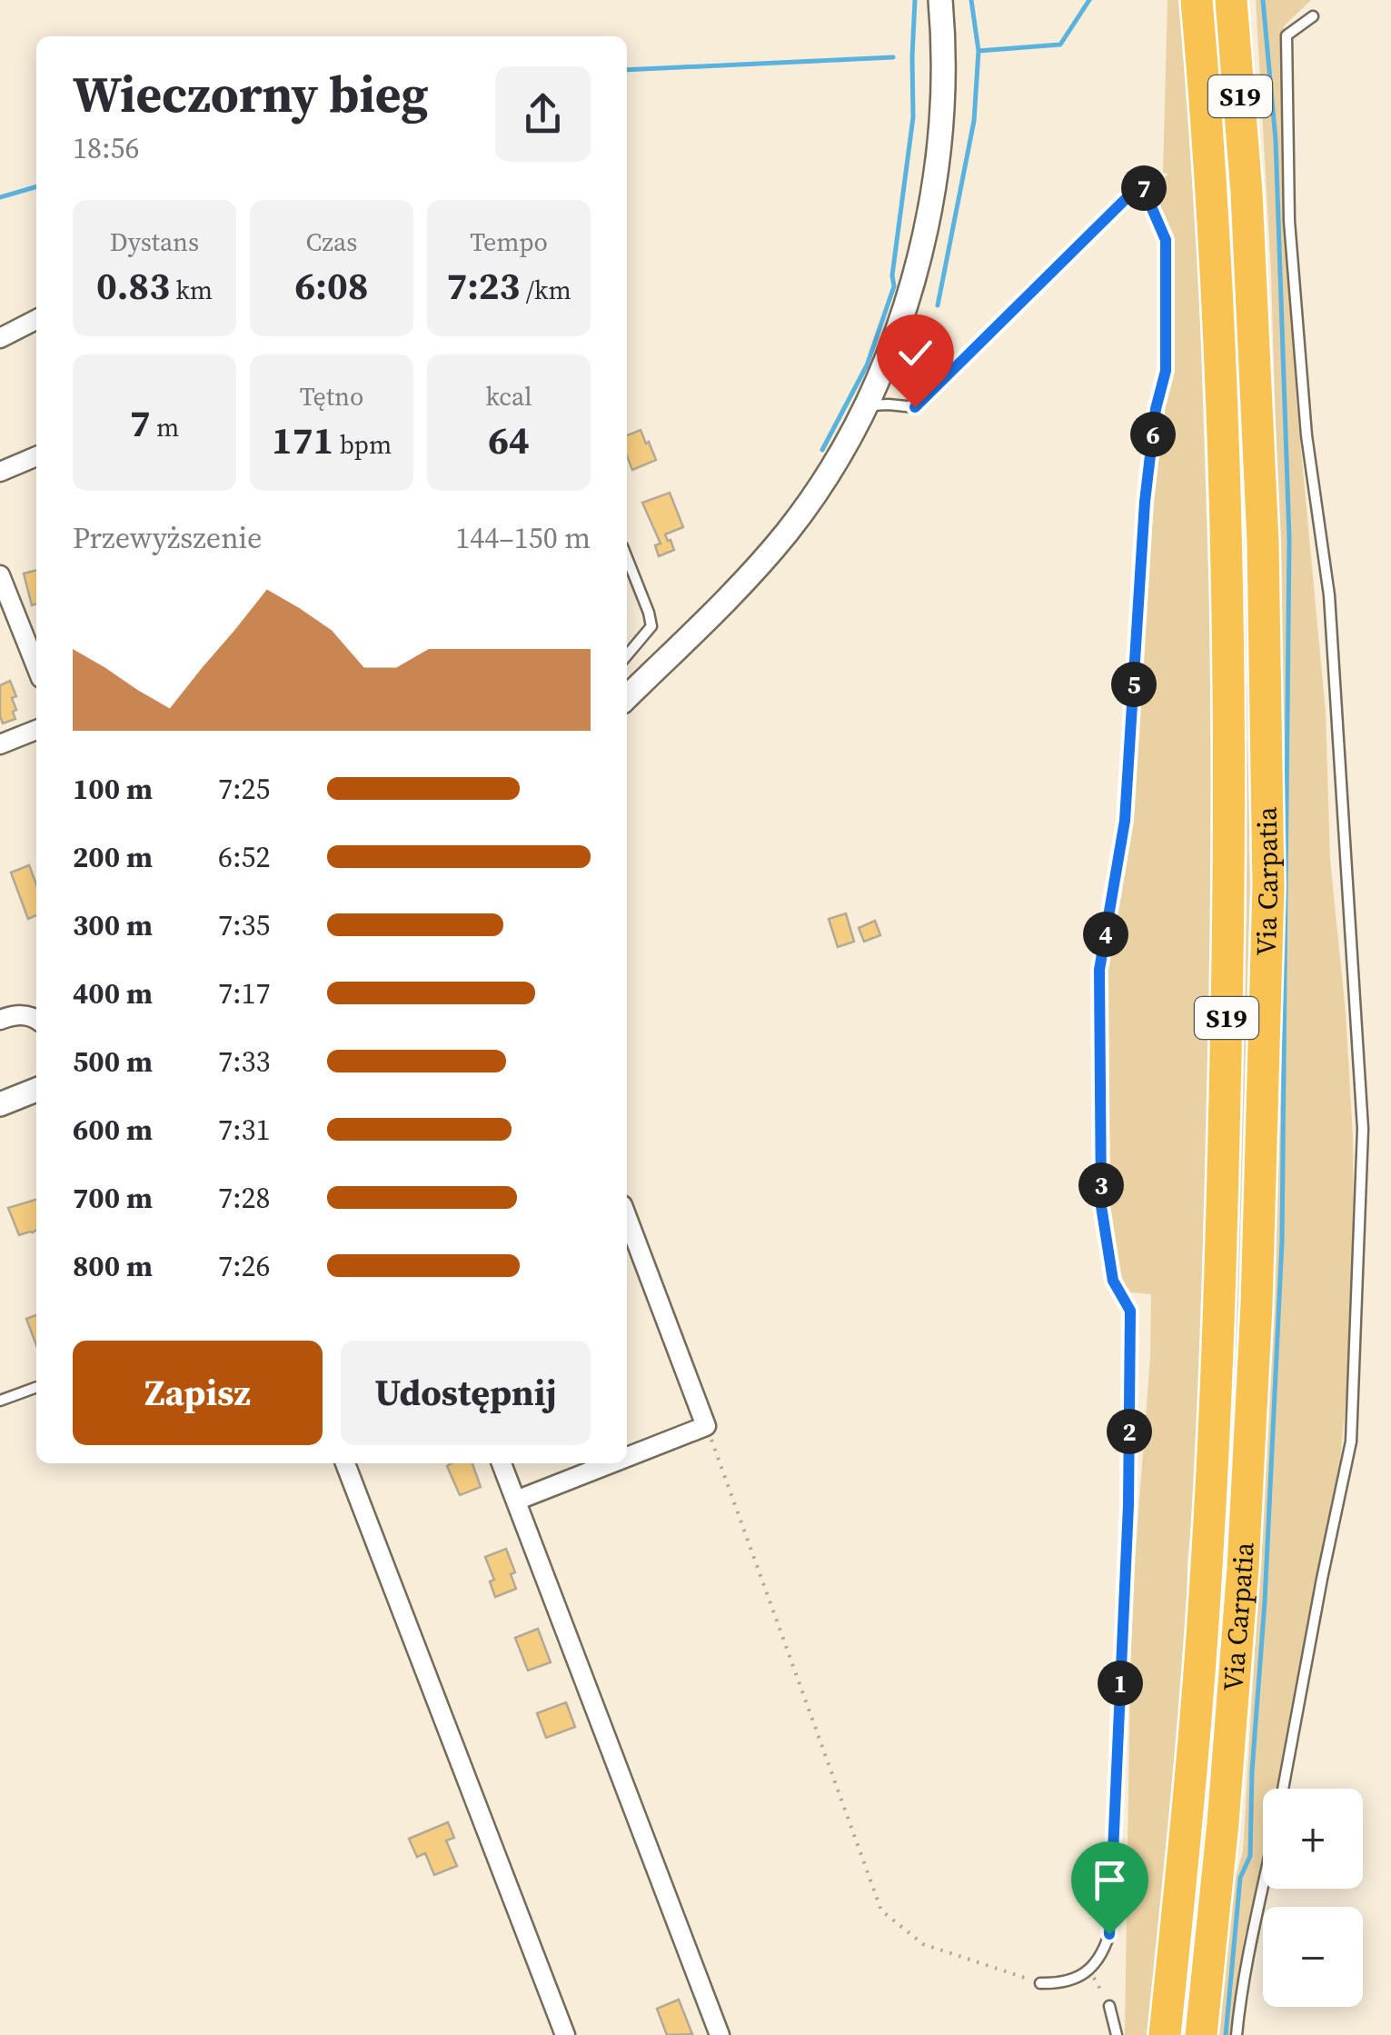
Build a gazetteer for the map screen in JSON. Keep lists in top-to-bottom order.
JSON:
{
  "streets": {
    "highway": ["S19", "Via Carpatia"]
  },
  "page": {
    "heading": ["Wieczorny bieg", "18:56"],
    "pins": [
      "7",
      "6",
      "5",
      "4",
      "3",
      "2",
      "1"
    ],
    "stats": [
      ["Dystans", "0.83 km"],
      ["Czas", "6:08"],
      ["Tempo", "7:23 /km"],
      ["7 m"],
      ["Tętno", "171 bpm"],
      ["kcal", "64"]
    ],
    "chart": ["Przewyższenie", "144–150 m"],
    "list": [
      {
        "name": "100 m",
        "note": "7:25"
      },
      {
        "name": "200 m",
        "note": "6:52"
      },
      {
        "name": "300 m",
        "note": "7:35"
      },
      {
        "name": "400 m",
        "note": "7:17"
      },
      {
        "name": "500 m",
        "note": "7:33"
      },
      {
        "name": "600 m",
        "note": "7:31"
      },
      {
        "name": "700 m",
        "note": "7:28"
      },
      {
        "name": "800 m",
        "note": "7:26"
      }
    ],
    "buttons": ["Zapisz", "Udostępnij"],
    "map_buttons": ["+", "−"]
  }
}
